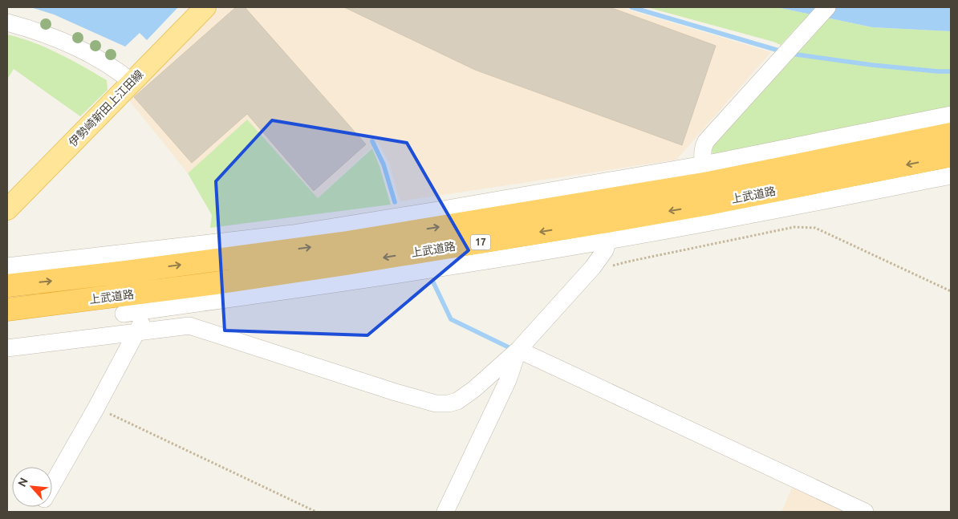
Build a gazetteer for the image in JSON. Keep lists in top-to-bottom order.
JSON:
{
  "streets": {
    "highway": ["上武道路", "17"],
    "main road": ["伊勢崎新田上江田線"]
  },
  "north": "top left"
}
